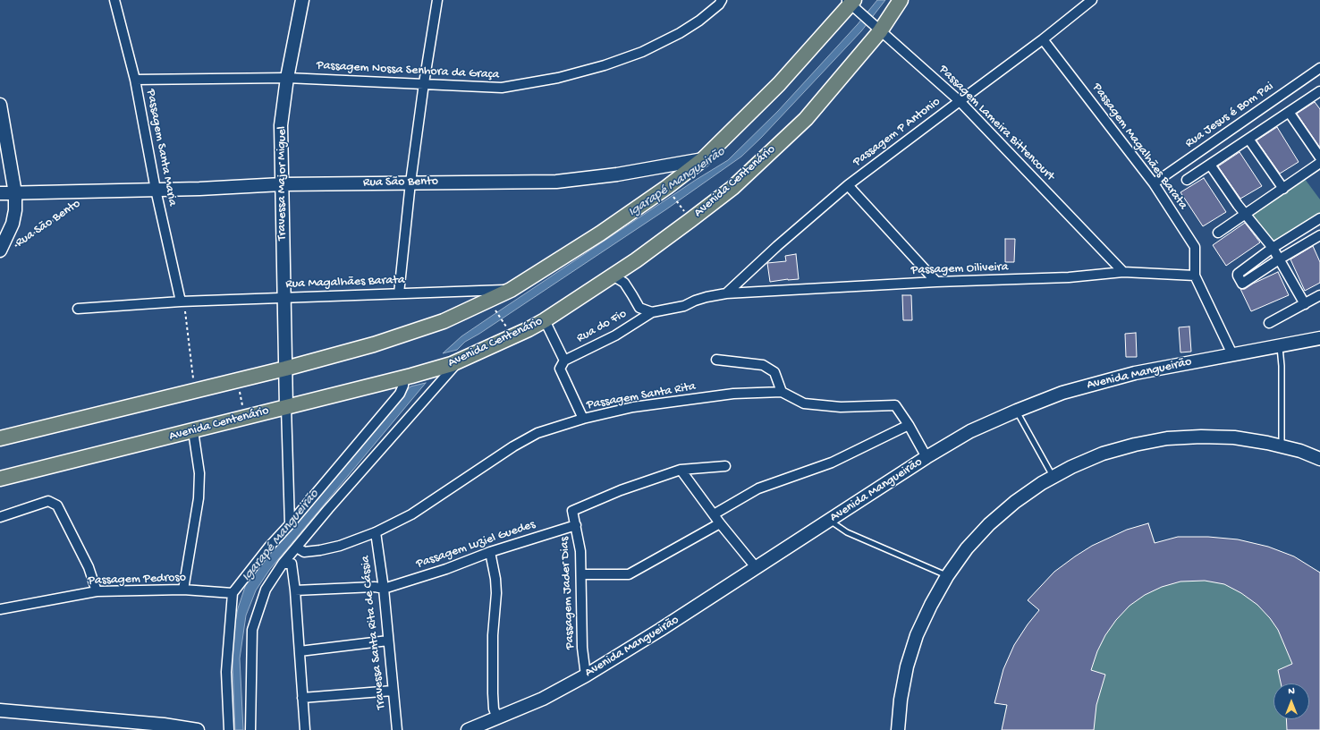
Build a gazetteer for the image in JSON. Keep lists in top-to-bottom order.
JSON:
{
  "streets": {
    "main road": ["Avenida Centenário"],
    "street": [
      "Passagem Nossa Senhora da Graça",
      "Rua Jesus é Bom Pai",
      "Passagem Lameira Bittencourt",
      "Passagem P Antonio",
      "Passagem Magalhães Barata",
      "Passagem Santa Maria",
      "Rua São Bento",
      "Travessa Major Miguel",
      "Passagem Oiliveira",
      "Rua Magalhães Barata",
      "Rua do Fio",
      "Avenida Mangueirão",
      "Passagem Santa Rita",
      "Passagem Luziel Guedes",
      "Passagem Pedroso",
      "Passagem Jader Dias",
      "Travessa Santa Rita de Cássia"
    ]
  },
  "crossings": [
    ["Passagem Nossa Senhora da Graça", "Passagem Santa Maria"],
    ["Passagem Nossa Senhora da Graça", "Travessa Major Miguel"],
    ["Rua Jesus é Bom Pai", "Passagem Magalhães Barata"],
    ["Passagem Lameira Bittencourt", "Passagem P Antonio"],
    ["Passagem Lameira Bittencourt", "Avenida Centenário"],
    ["Passagem Lameira Bittencourt", "Passagem Oiliveira"],
    ["Passagem P Antonio", "Passagem Magalhães Barata"],
    ["Passagem P Antonio", "Passagem Oiliveira"],
    ["Passagem Magalhães Barata", "Passagem Oiliveira"],
    ["Passagem Magalhães Barata", "Avenida Mangueirão"],
    ["Passagem Santa Maria", "Rua São Bento"],
    ["Passagem Santa Maria", "Rua Magalhães Barata"],
    ["Avenida Centenário", "Travessa Major Miguel"],
    ["Rua São Bento", "Travessa Major Miguel"],
    ["Travessa Major Miguel", "Rua Magalhães Barata"],
    ["Passagem Oiliveira", "Rua do Fio"],
    ["Avenida Mangueirão", "Passagem Santa Rita"],
    ["Avenida Mangueirão", "Passagem Jader Dias"],
    ["Passagem Santa Rita", "Travessa Santa Rita de Cássia"],
    ["Passagem Luziel Guedes", "Passagem Jader Dias"],
    ["Passagem Luziel Guedes", "Travessa Santa Rita de Cássia"]
  ],
  "water": ["Igarapé Mangueirão"],
  "north": "top"
}
